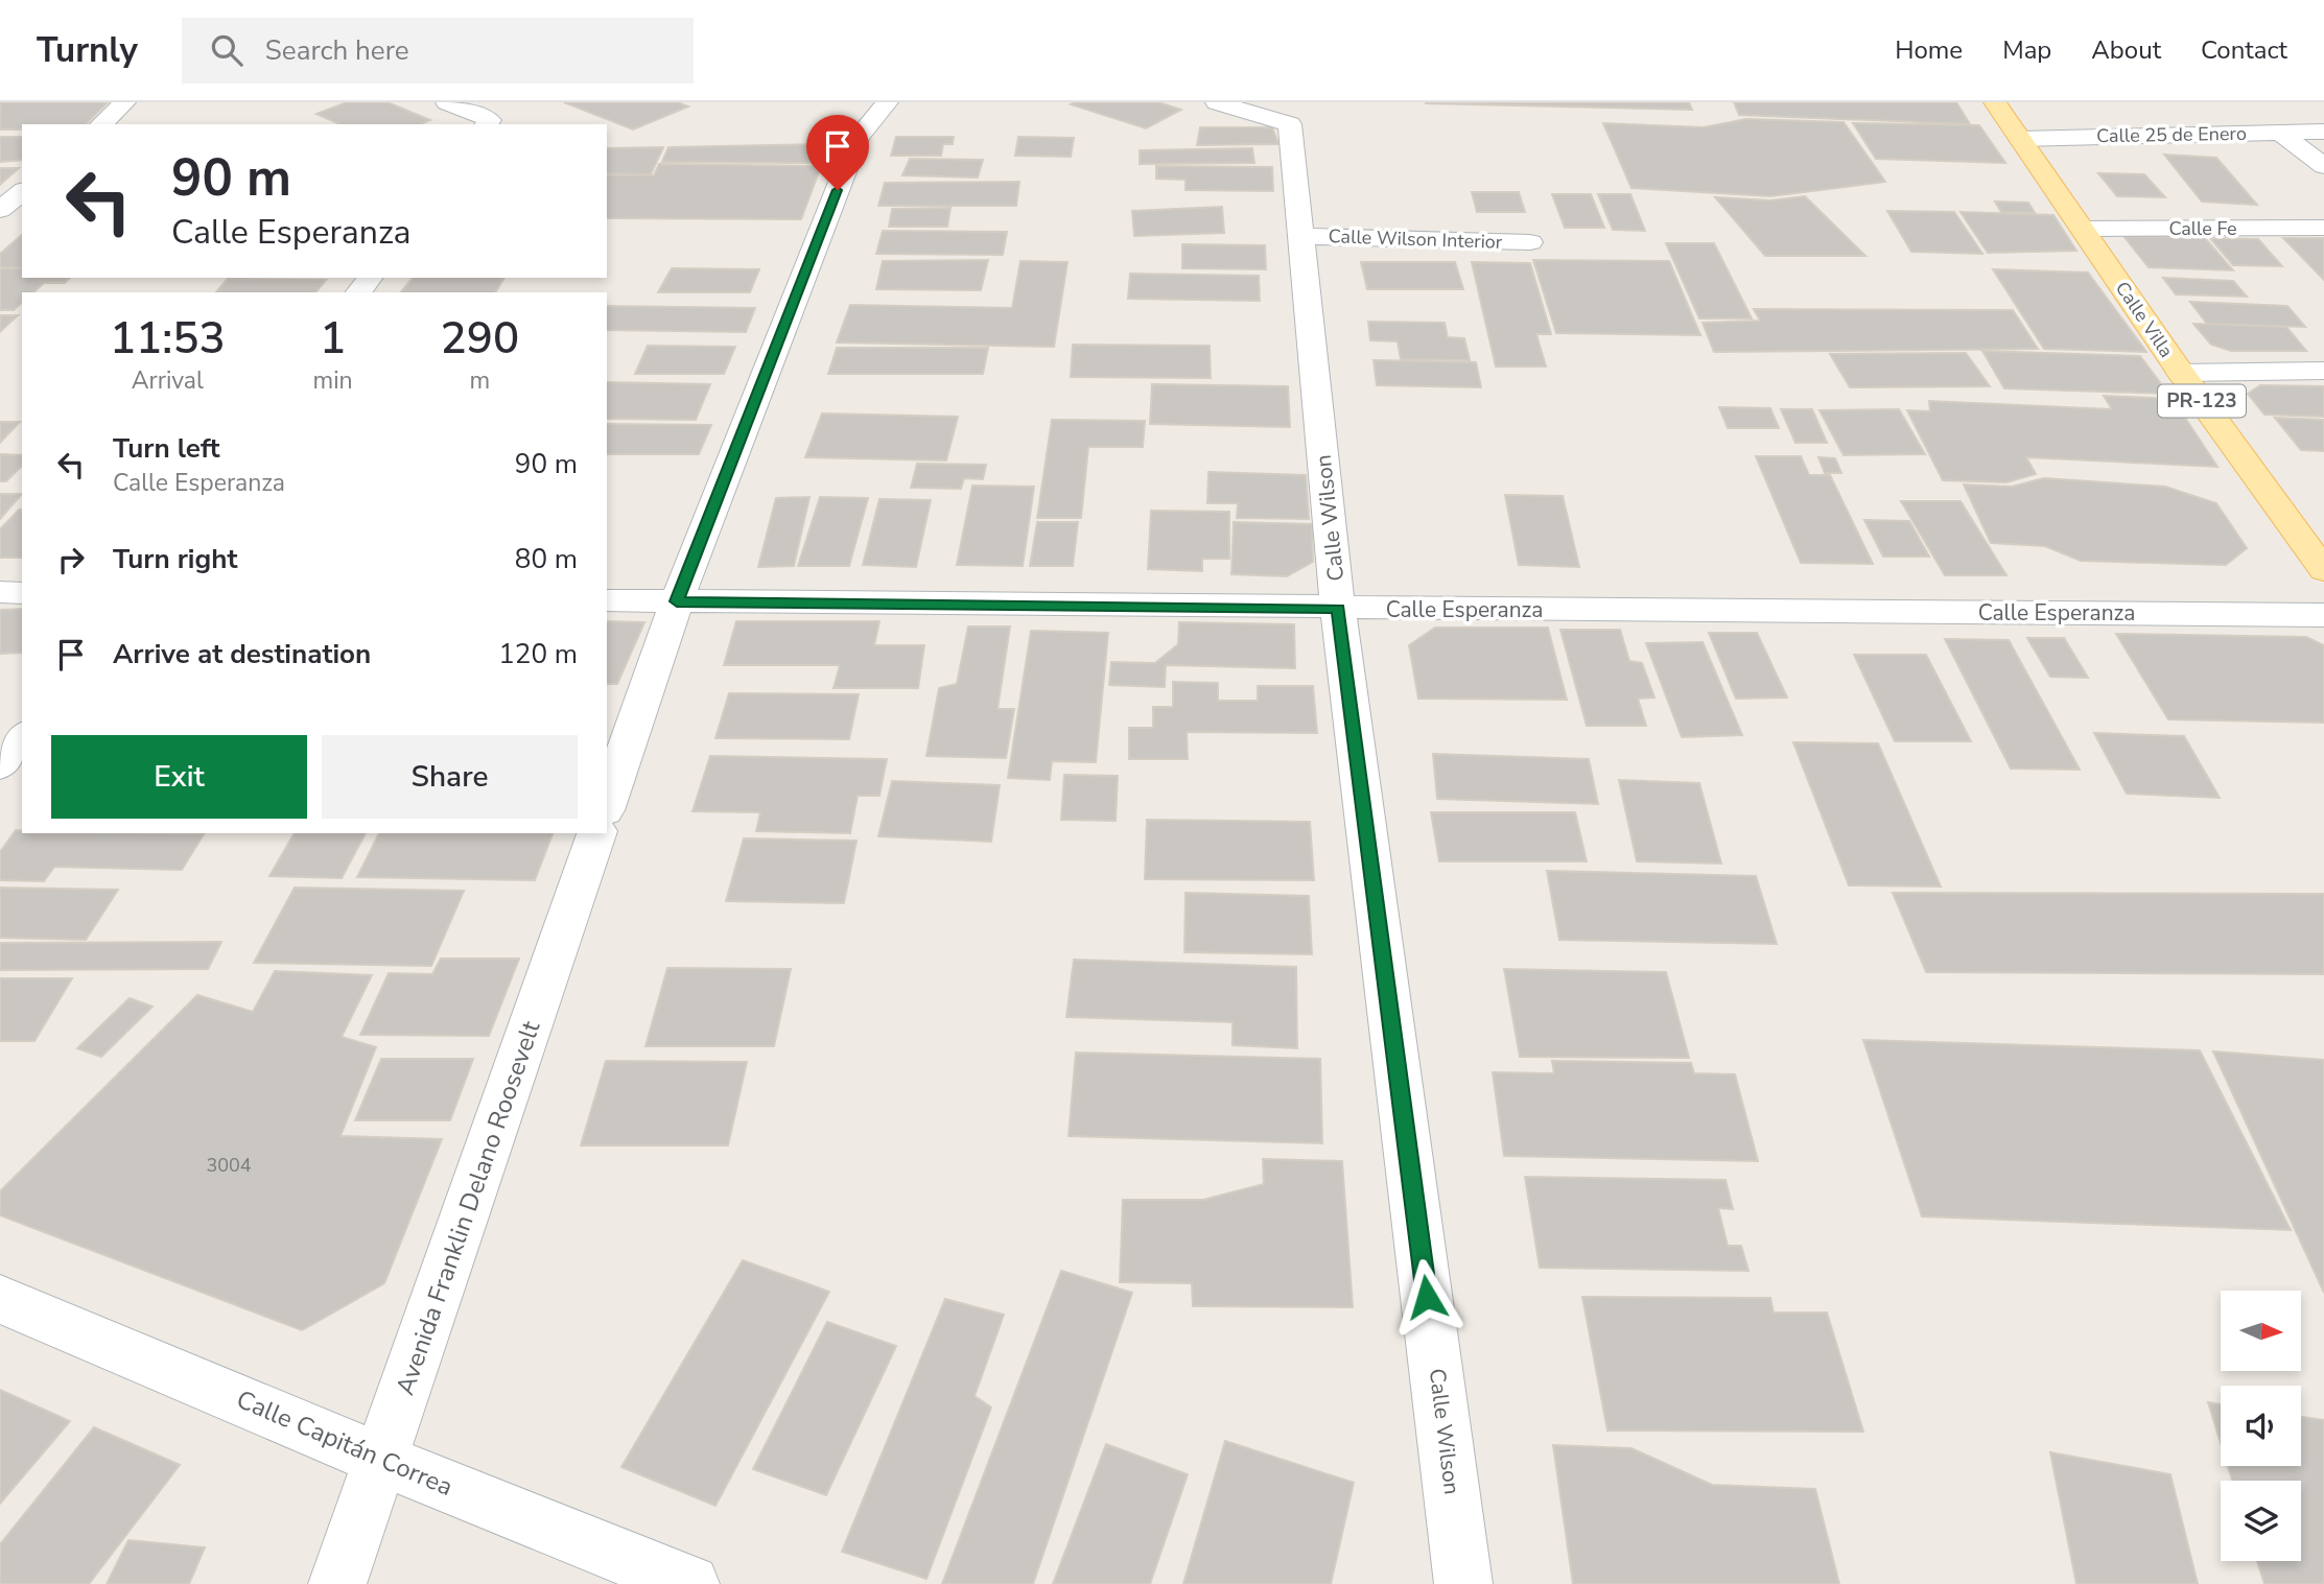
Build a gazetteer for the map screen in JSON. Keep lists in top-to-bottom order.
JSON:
{
  "streets": {
    "main road": ["Calle Villa", "PR-123"],
    "street": [
      "Calle 25 de Enero",
      "Calle Fe",
      "Calle Wilson Interior",
      "Calle Wilson",
      "Calle Esperanza",
      "Avenida Franklin Delano Roosevelt",
      "Calle Capitán Correa"
    ]
  },
  "crossings": [
    ["Calle 25 de Enero", "Calle Villa"],
    ["Calle Fe", "Calle Villa"],
    ["Calle Wilson Interior", "Calle Wilson"],
    ["Calle Wilson", "Calle Esperanza"],
    ["Avenida Franklin Delano Roosevelt", "Calle Capitán Correa"]
  ],
  "house_numbers": ["3004"],
  "north": "right",
  "page": {
    "header": "Turnly",
    "search": "Search here",
    "nav": [
      "Home",
      "Map",
      "About",
      "Contact"
    ],
    "turn": ["90 m", "Calle Esperanza"],
    "eta": [
      "11:53",
      "Arrival",
      "1",
      "min",
      "290",
      "m"
    ],
    "list": [
      {
        "name": "Turn left",
        "note": "Calle Esperanza",
        "value": "90 m"
      },
      {
        "name": "Turn right",
        "value": "80 m"
      },
      {
        "name": "Arrive at destination",
        "value": "120 m"
      }
    ],
    "buttons": ["Exit", "Share"]
  }
}
